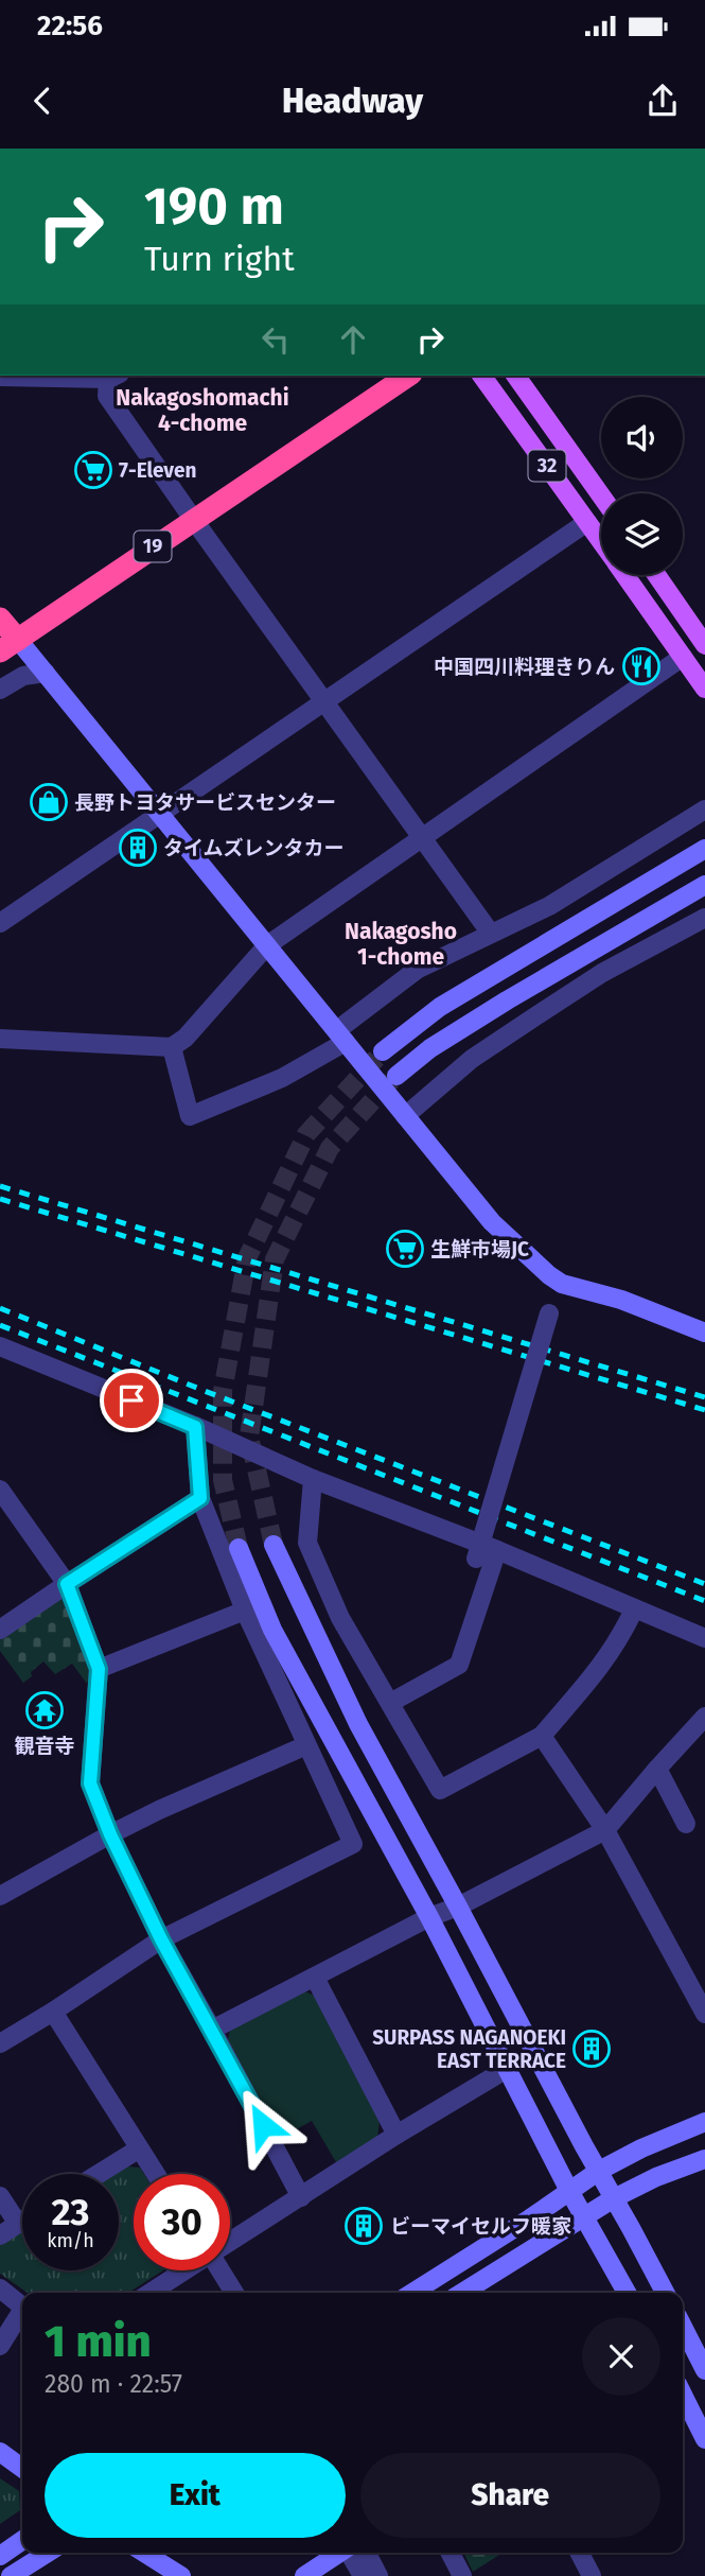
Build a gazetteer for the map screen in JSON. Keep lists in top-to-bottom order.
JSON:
{
  "streets": {
    "highway": ["19"],
    "main road": ["32"]
  },
  "districts": ["Nakagoshomachi 4-chome", "Nakagosho 1-chome"],
  "places": {
    "supermarket": ["7-Eleven", "生鮮市場JC"],
    "restaurant": ["中国四川料理きりん"],
    "shop": ["長野トヨタサービスセンター"],
    "building": ["タイムズレンタカー", "SURPASS NAGANOEKI EAST TERRACE", "ビーマイセルフ暖家"],
    "temple": ["観音寺"]
  },
  "page": {
    "status": "22:56",
    "header": "Headway",
    "turn": ["190 m", "Turn right"],
    "speed": "23 km/h",
    "limit": "30",
    "heading": ["1 min", "280 m · 22:57"],
    "buttons": ["Exit", "Share"]
  }
}
